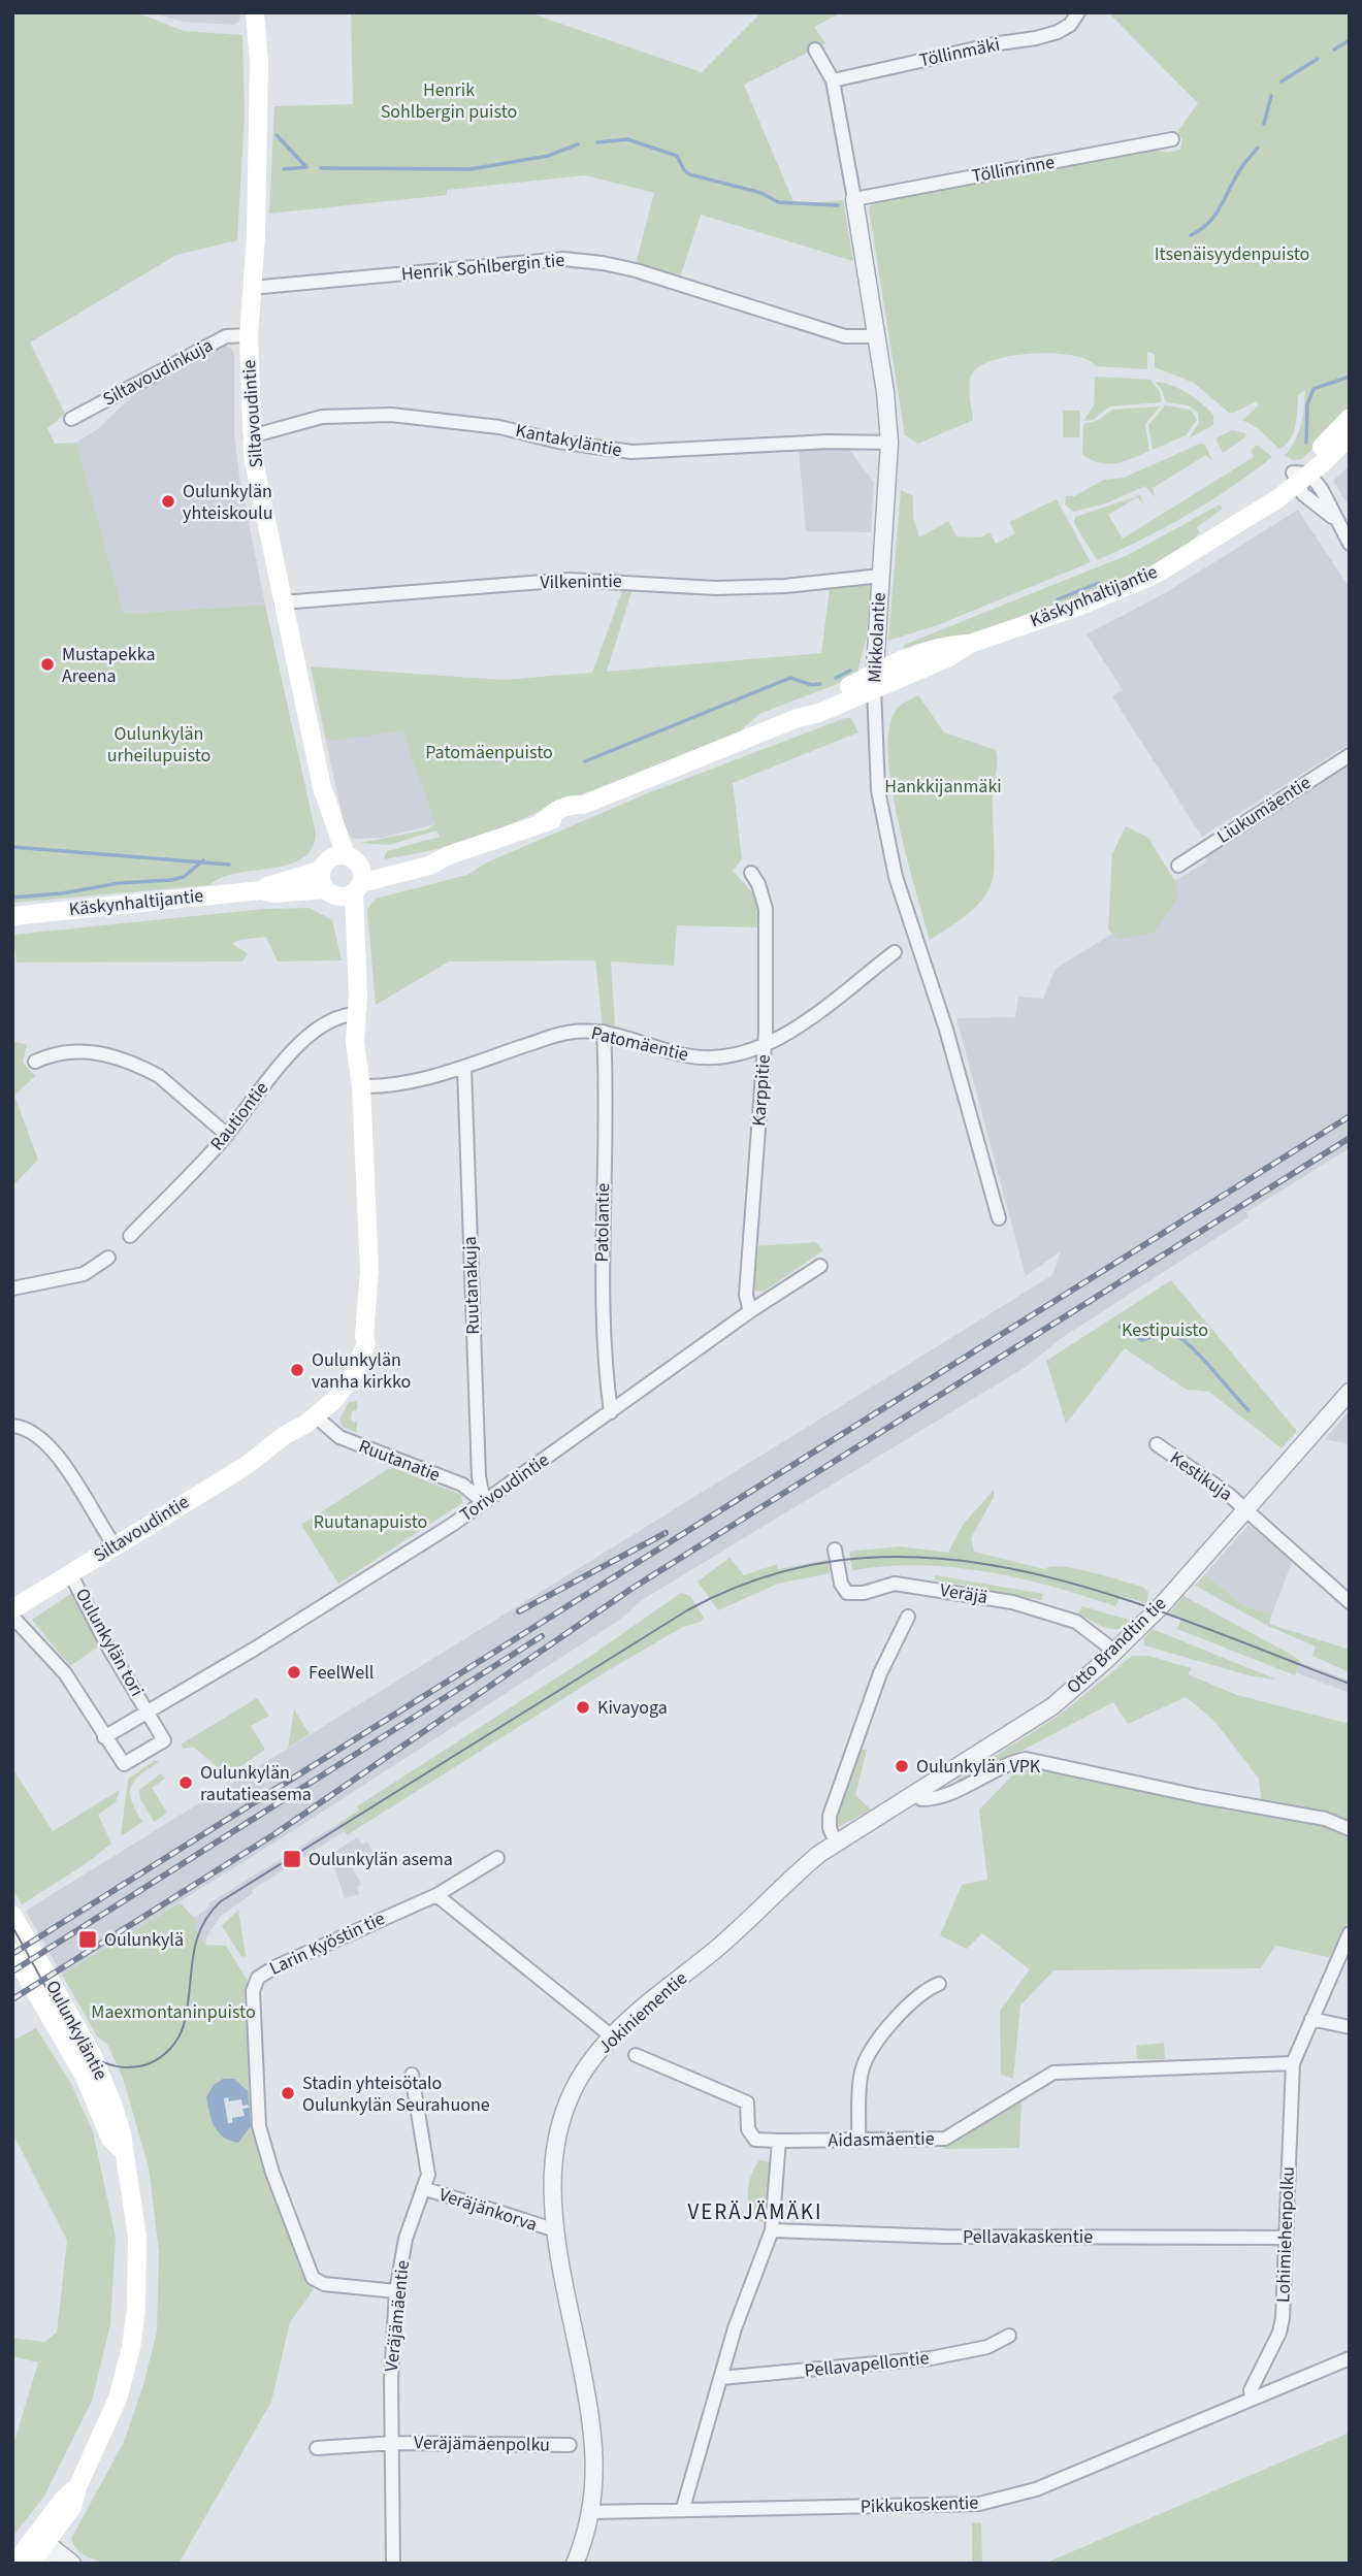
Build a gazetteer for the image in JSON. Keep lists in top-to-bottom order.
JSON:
{
  "streets": {
    "main road": ["Siltavoudintie", "Käskynhaltijantie", "Oulunkyläntie"],
    "street": [
      "Töllinmäki",
      "Töllinrinne",
      "Henrik Sohlbergin tie",
      "Siltavoudinkuja",
      "Kantakyläntie",
      "Vilkenintie",
      "Mikkolantie",
      "Liukumäentie",
      "Patomäentie",
      "Karppitie",
      "Rautiontie",
      "Patolantie",
      "Ruutanakuja",
      "Ruutanatie",
      "Kestikuja",
      "Torivoudintie",
      "Veräjä",
      "Oulunkylän tori",
      "Otto Brandtin tie",
      "Larin Kyöstin tie",
      "Jokiniementie",
      "Aidasmäentie",
      "Veräjänkorva",
      "Lohimiehenpolku",
      "Pellavakaskentie",
      "Veräjämäentie",
      "Pellavapellontie",
      "Veräjämäenpolku",
      "Pikkukoskentie"
    ]
  },
  "crossings": [
    ["Töllinmäki", "Mikkolantie"],
    ["Töllinrinne", "Mikkolantie"],
    ["Henrik Sohlbergin tie", "Siltavoudintie"],
    ["Henrik Sohlbergin tie", "Mikkolantie"],
    ["Siltavoudinkuja", "Siltavoudintie"],
    ["Siltavoudintie", "Kantakyläntie"],
    ["Siltavoudintie", "Vilkenintie"],
    ["Siltavoudintie", "Käskynhaltijantie"],
    ["Siltavoudintie", "Patomäentie"],
    ["Siltavoudintie", "Rautiontie"],
    ["Siltavoudintie", "Ruutanatie"],
    ["Siltavoudintie", "Oulunkylän tori"],
    ["Kantakyläntie", "Mikkolantie"],
    ["Vilkenintie", "Mikkolantie"],
    ["Käskynhaltijantie", "Mikkolantie"],
    ["Patomäentie", "Karppitie"],
    ["Patomäentie", "Patolantie"],
    ["Patomäentie", "Ruutanakuja"],
    ["Karppitie", "Torivoudintie"],
    ["Patolantie", "Torivoudintie"],
    ["Ruutanakuja", "Ruutanatie"],
    ["Ruutanakuja", "Torivoudintie"],
    ["Ruutanatie", "Torivoudintie"],
    ["Kestikuja", "Otto Brandtin tie"],
    ["Torivoudintie", "Oulunkylän tori"],
    ["Veräjä", "Otto Brandtin tie"],
    ["Otto Brandtin tie", "Jokiniementie"],
    ["Larin Kyöstin tie", "Veräjämäentie"],
    ["Jokiniementie", "Veräjänkorva"],
    ["Jokiniementie", "Pikkukoskentie"],
    ["Aidasmäentie", "Lohimiehenpolku"],
    ["Veräjänkorva", "Veräjämäentie"],
    ["Lohimiehenpolku", "Pellavakaskentie"],
    ["Lohimiehenpolku", "Pikkukoskentie"],
    ["Veräjämäentie", "Veräjämäenpolku"]
  ],
  "districts": ["VERÄJÄMÄKI"],
  "parks": [
    "Henrik Sohlbergin puisto",
    "Itsenäisyydenpuisto",
    "Oulunkylän urheilupuisto",
    "Patomäenpuisto",
    "Hankkijanmäki",
    "Kestipuisto",
    "Ruutanapuisto",
    "Maexmontaninpuisto"
  ],
  "places": {
    "other": [
      "Oulunkylän yhteiskoulu",
      "Mustapekka Areena",
      "Oulunkylän vanha kirkko",
      "FeelWell",
      "Kivayoga",
      "Oulunkylän VPK",
      "Oulunkylän rautatieasema",
      "Stadin yhteisötalo Oulunkylän Seurahuone"
    ],
    "transit": ["Oulunkylän asema", "Oulunkylä"]
  }
}
